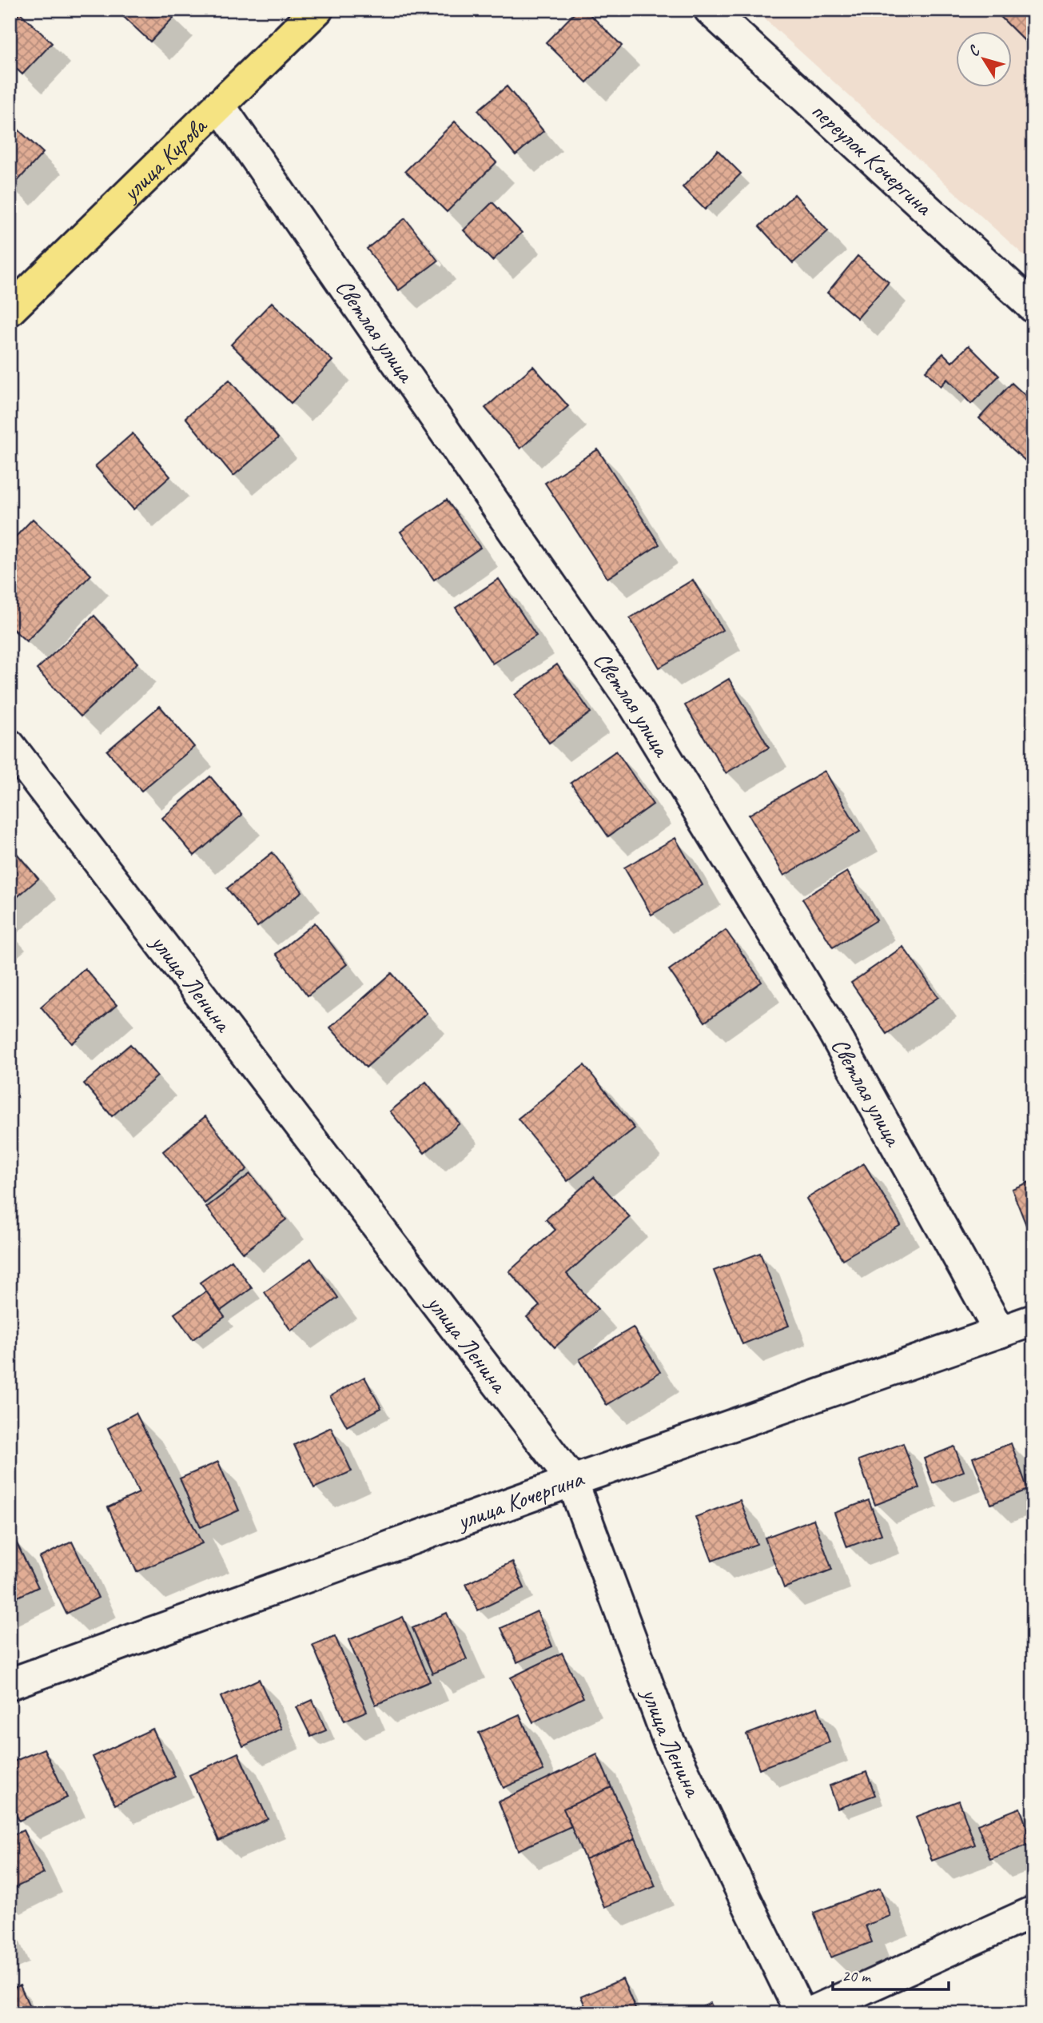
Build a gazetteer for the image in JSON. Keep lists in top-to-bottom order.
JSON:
{
  "streets": {
    "main road": ["улица Кирова"],
    "street": [
      "переулок Кочергина",
      "Светлая улица",
      "улица Ленина",
      "улица Кочергина"
    ]
  },
  "crossings": [
    ["улица Кирова", "Светлая улица"],
    ["Светлая улица", "улица Кочергина"],
    ["улица Ленина", "улица Кочергина"]
  ],
  "scale_bar": "20 m",
  "north": "top left"
}
